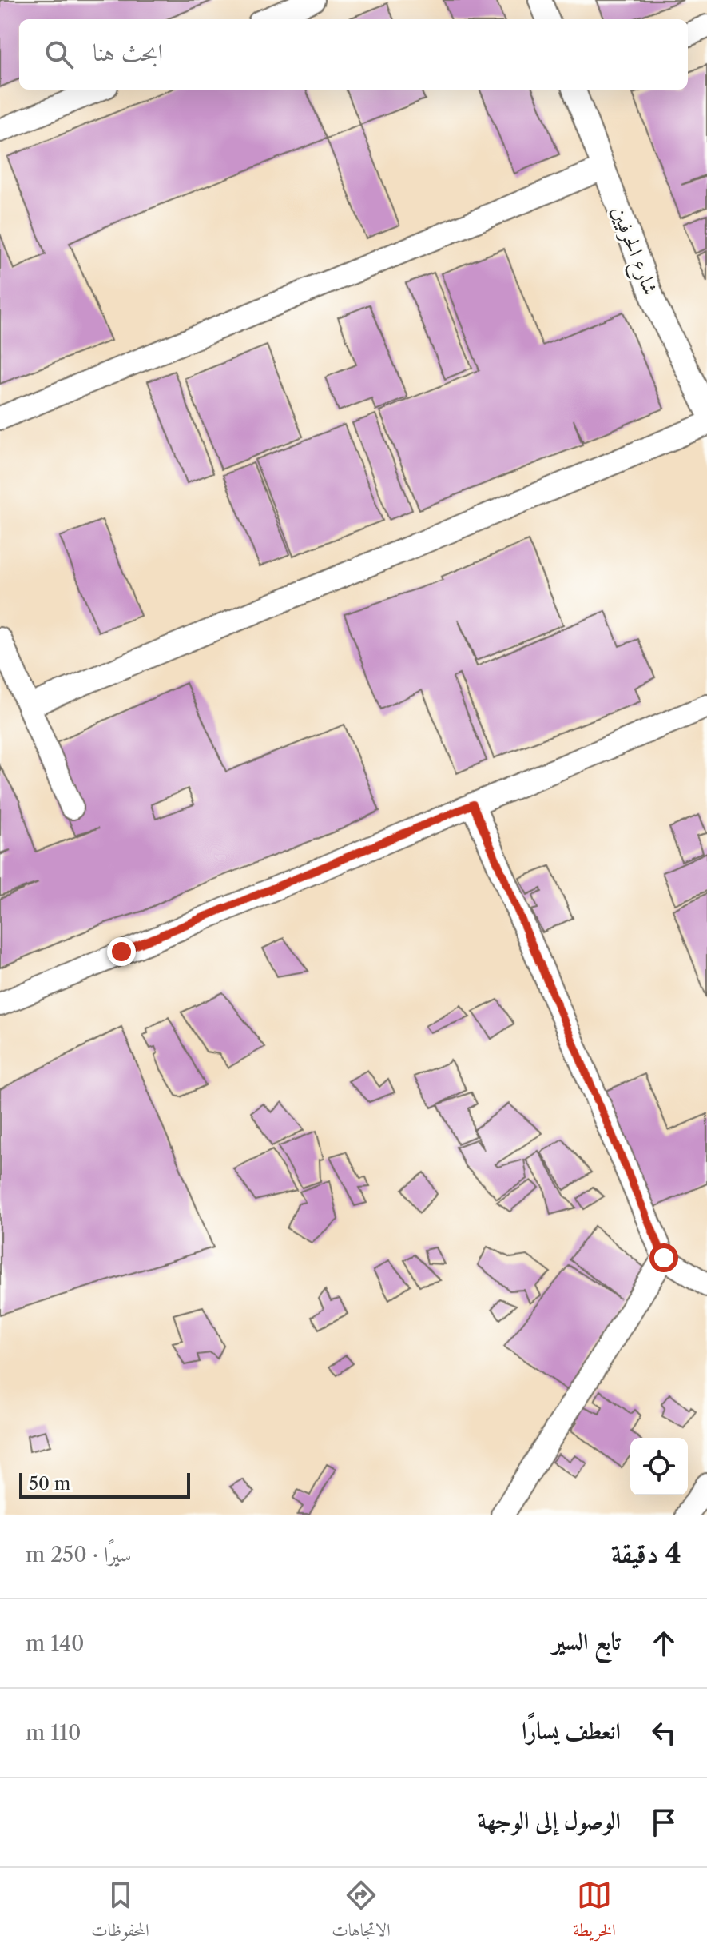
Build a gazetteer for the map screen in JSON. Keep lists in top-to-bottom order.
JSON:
{
  "streets": {
    "street": ["شارع الحرفيين"]
  },
  "scale_bar": "50 m",
  "page": {
    "search": "ابحث هنا",
    "scale": "50 m",
    "heading": ["4 دقيقة", "سيرًا · 250 m"],
    "list": [
      ["تابع السير", "140 m"],
      ["انعطف يسارًا", "110 m"],
      "الوصول إلى الوجهة"
    ],
    "nav": ["الخريطة", "الاتجاهات", "المحفوظات"]
  }
}
